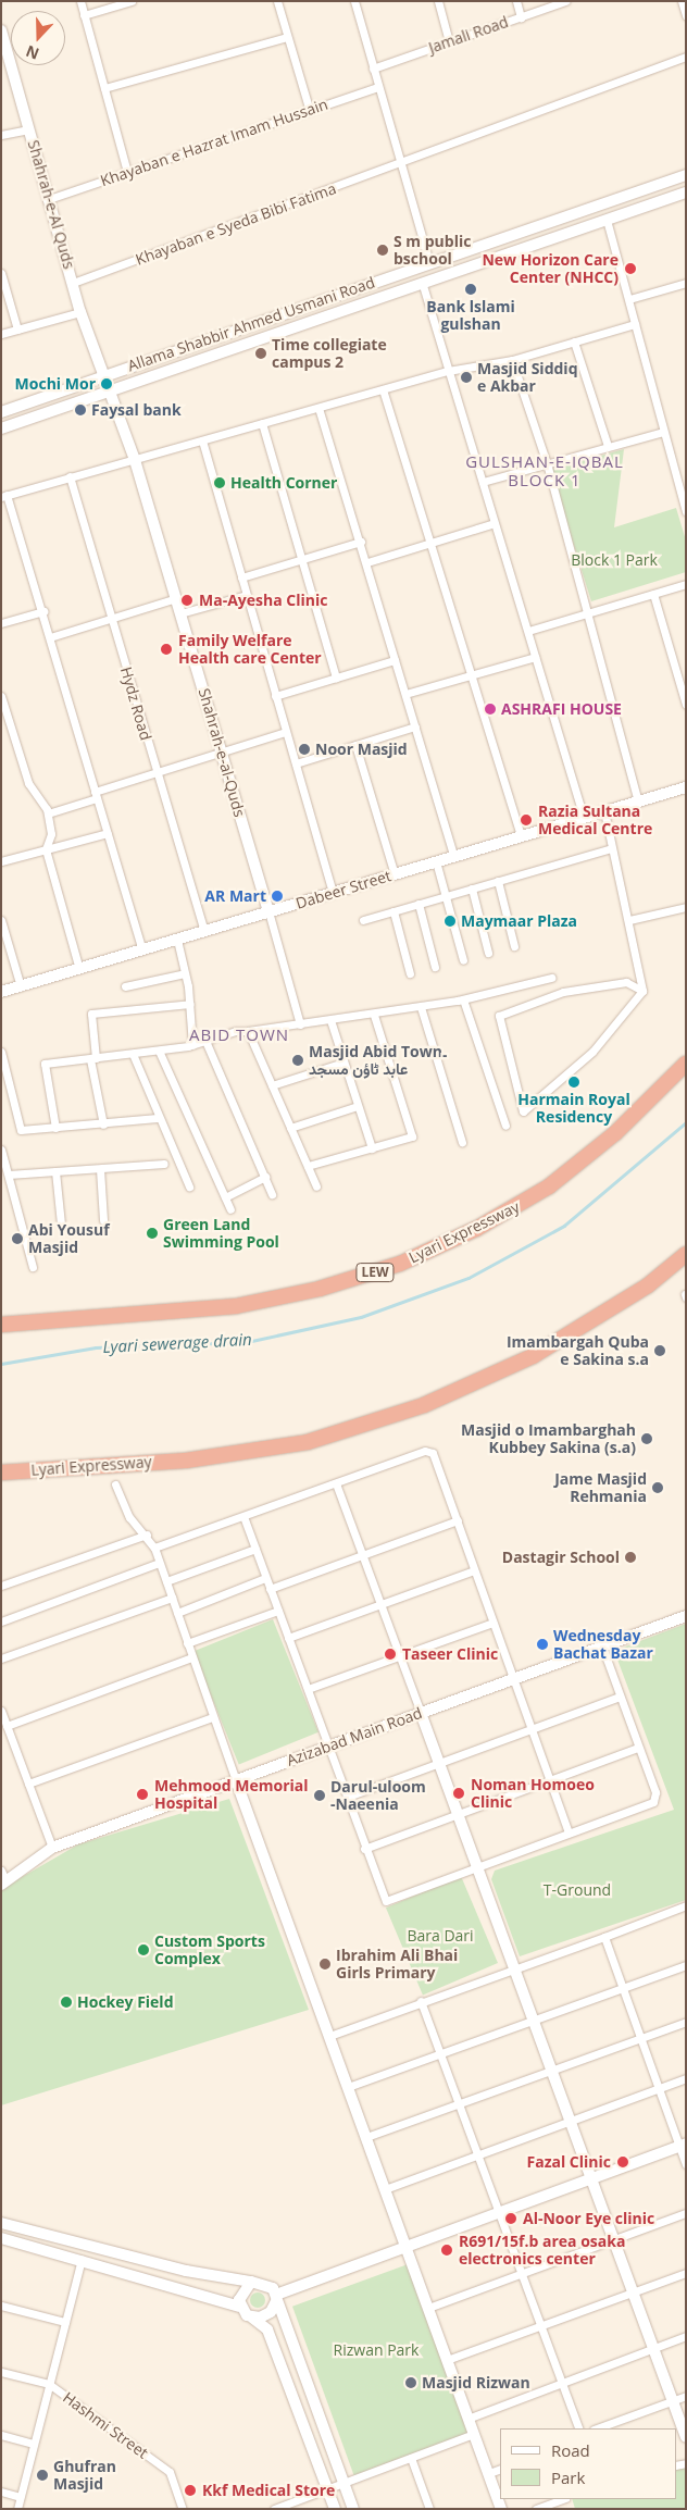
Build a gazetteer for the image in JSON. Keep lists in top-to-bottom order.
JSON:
{
  "streets": {
    "highway": ["Lyari Expressway", "LEW"],
    "street": [
      "Jamali Road",
      "Khayaban e Hazrat Imam Hussain",
      "Shahrah-e-Al Quds",
      "Khayaban e Syeda Bibi Fatima",
      "Allama Shabbir Ahmed Usmani Road",
      "Hydz Road",
      "Shahrah-e-al-Quds",
      "Dabeer Street",
      "Azizabad Main Road",
      "Hashmi Street"
    ]
  },
  "crossings": [
    ["Khayaban e Hazrat Imam Hussain", "Shahrah-e-Al Quds"],
    ["Shahrah-e-Al Quds", "Khayaban e Syeda Bibi Fatima"],
    ["Shahrah-e-Al Quds", "Allama Shabbir Ahmed Usmani Road"],
    ["Shahrah-e-Al Quds", "Shahrah-e-al-Quds"],
    ["Allama Shabbir Ahmed Usmani Road", "Shahrah-e-al-Quds"],
    ["Hydz Road", "Dabeer Street"],
    ["Shahrah-e-al-Quds", "Dabeer Street"]
  ],
  "districts": ["GULSHAN-E-IQBAL BLOCK 1", "ABID TOWN"],
  "water": ["Lyari sewerage drain"],
  "parks": [
    "Block 1 Park",
    "T-Ground",
    "Bara Dari",
    "Rizwan Park"
  ],
  "places": [
    "S m public bschool",
    "New Horizon Care Center (NHCC)",
    "Bank lslami gulshan",
    "Time collegiate campus 2",
    "Masjid Siddiq e Akbar",
    "Mochi Mor",
    "Faysal bank",
    "Health Corner",
    "Ma-Ayesha Clinic",
    "Family Welfare Health care Center",
    "ASHRAFI HOUSE",
    "Noor Masjid",
    "Razia Sultana Medical Centre",
    "AR Mart",
    "Maymaar Plaza",
    "Masjid Abid Town۔ عابد ٹاؤن مسجد",
    "Harmain Royal Residency",
    "Green Land Swimming Pool",
    "Abi Yousuf Masjid",
    "Imambargah Quba e Sakina s.a",
    "Masjid o Imambarghah Kubbey Sakina (s.a)",
    "Jame Masjid Rehmania",
    "Dastagir School",
    "Wednesday Bachat Bazar",
    "Taseer Clinic",
    "Noman Homoeo Clinic",
    "Mehmood Memorial Hospital",
    "Darul-uloom -Naeenia",
    "Custom Sports Complex",
    "Ibrahim Ali Bhai Girls Primary",
    "Hockey Field",
    "Fazal Clinic",
    "Al-Noor Eye clinic",
    "R691/15f.b area osaka electronics center",
    "Masjid Rizwan",
    "Ghufran Masjid",
    "Kkf Medical Store"
  ],
  "legend": ["Road", "Park"],
  "north": "bottom"
}
